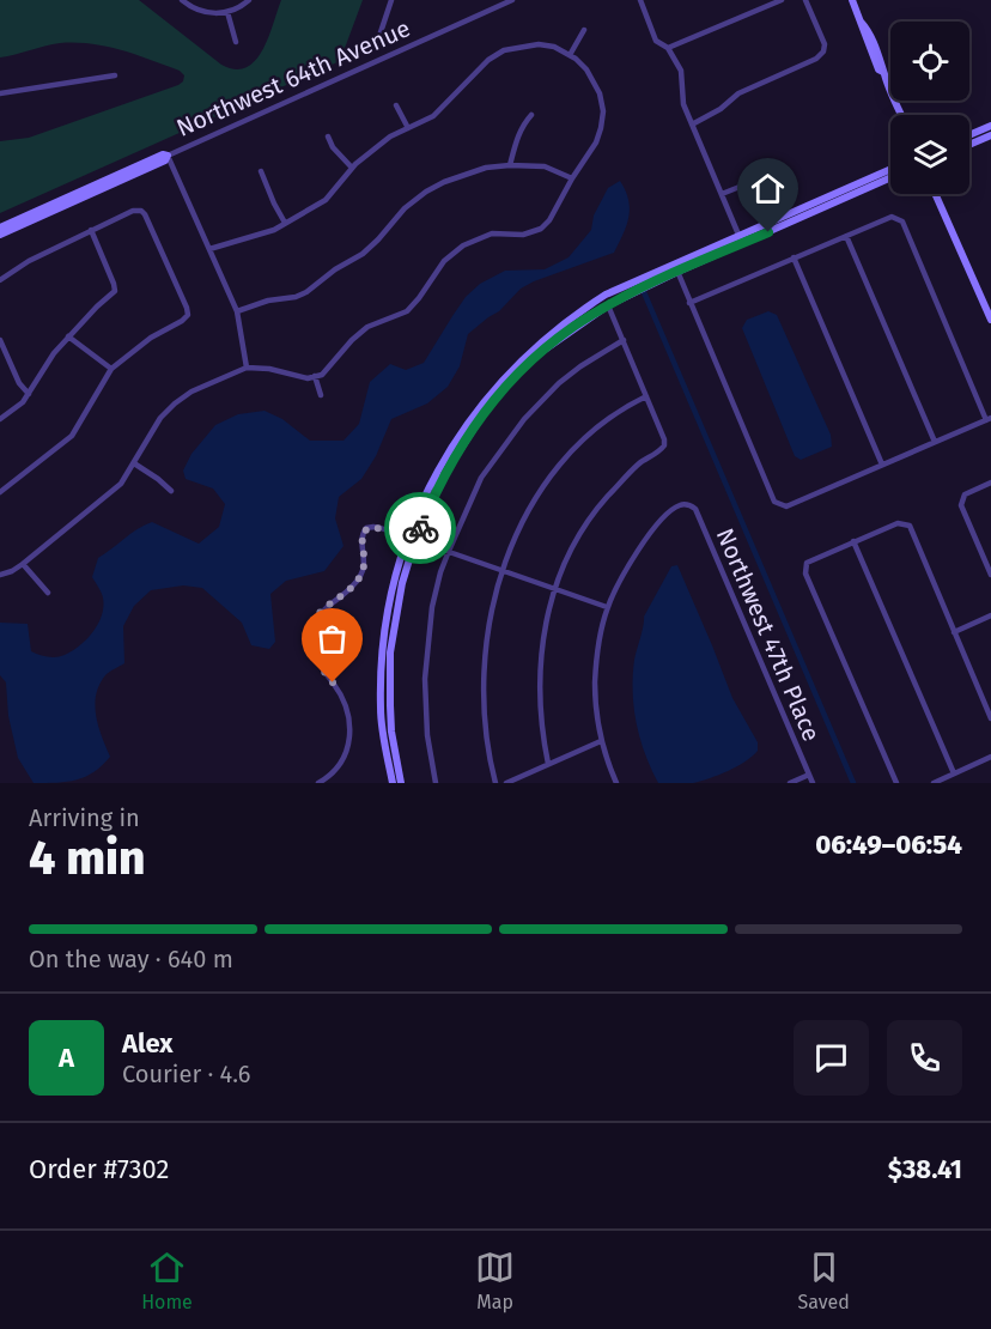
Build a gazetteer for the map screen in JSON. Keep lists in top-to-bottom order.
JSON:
{
  "streets": {
    "street": ["Northwest 64th Avenue", "Northwest 47th Place"]
  },
  "page": {
    "heading": ["4 min", "Arriving in", "06:49–06:54"],
    "panel": [
      "Alex",
      "Courier · 4.6",
      "Order #7302",
      "$38.41"
    ],
    "bar": "On the way · 640 m",
    "round": "A",
    "tabs": ["Home", "Map", "Saved"]
  }
}
